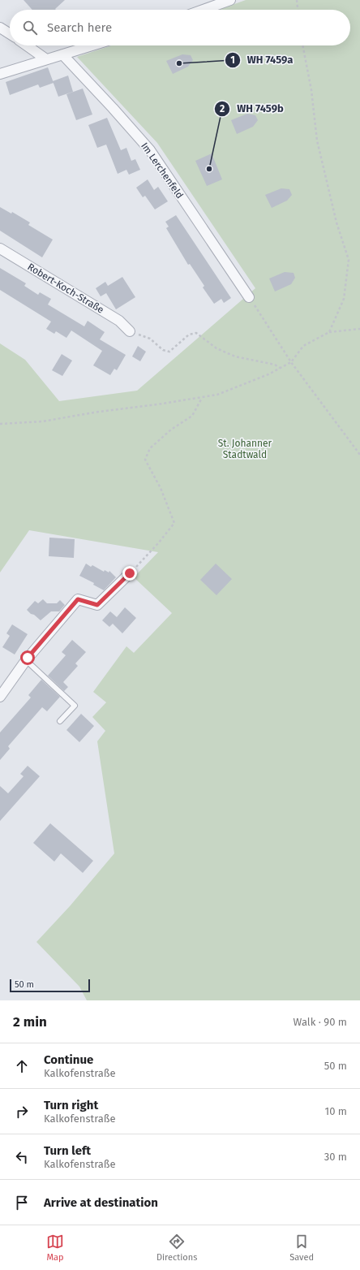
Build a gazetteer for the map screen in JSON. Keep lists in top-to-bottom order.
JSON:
{
  "streets": {
    "street": ["Im Lerchenfeld", "Robert-Koch-Straße"]
  },
  "parks": ["St. Johanner Stadtwald"],
  "places": ["WH 7459a", "WH 7459b"],
  "scale_bar": "50 m",
  "page": {
    "search": "Search here",
    "scale": "50 m",
    "heading": ["2 min", "Walk · 90 m"],
    "list": [
      ["Continue", "Kalkofenstraße", "50 m"],
      ["Turn right", "Kalkofenstraße", "10 m"],
      ["Turn left", "Kalkofenstraße", "30 m"],
      "Arrive at destination"
    ],
    "nav": ["Map", "Directions", "Saved"]
  }
}
